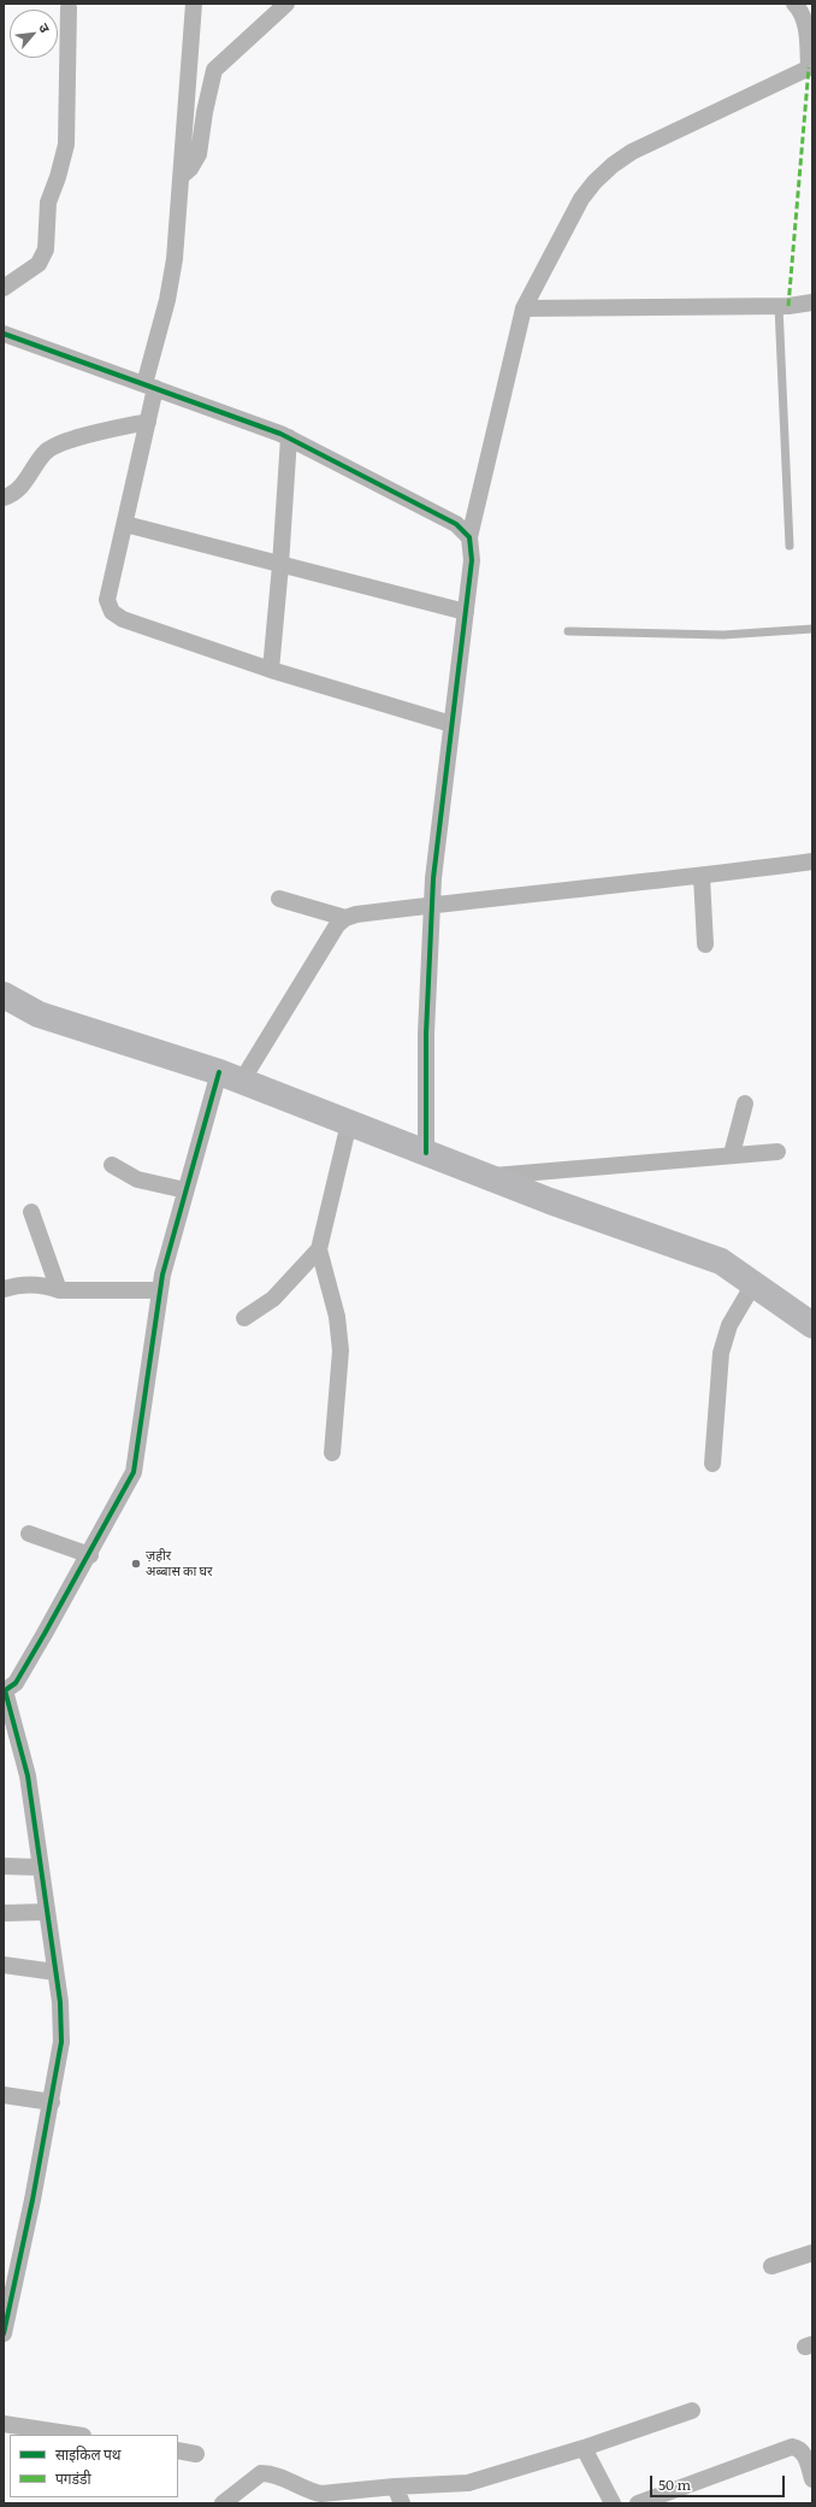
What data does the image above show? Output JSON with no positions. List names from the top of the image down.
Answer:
{
  "places": ["ज़हीर अब्बास का घर"],
  "legend": ["साइकिल पथ", "पगडंडी"],
  "scale_bar": "50 m",
  "north": "top right"
}
